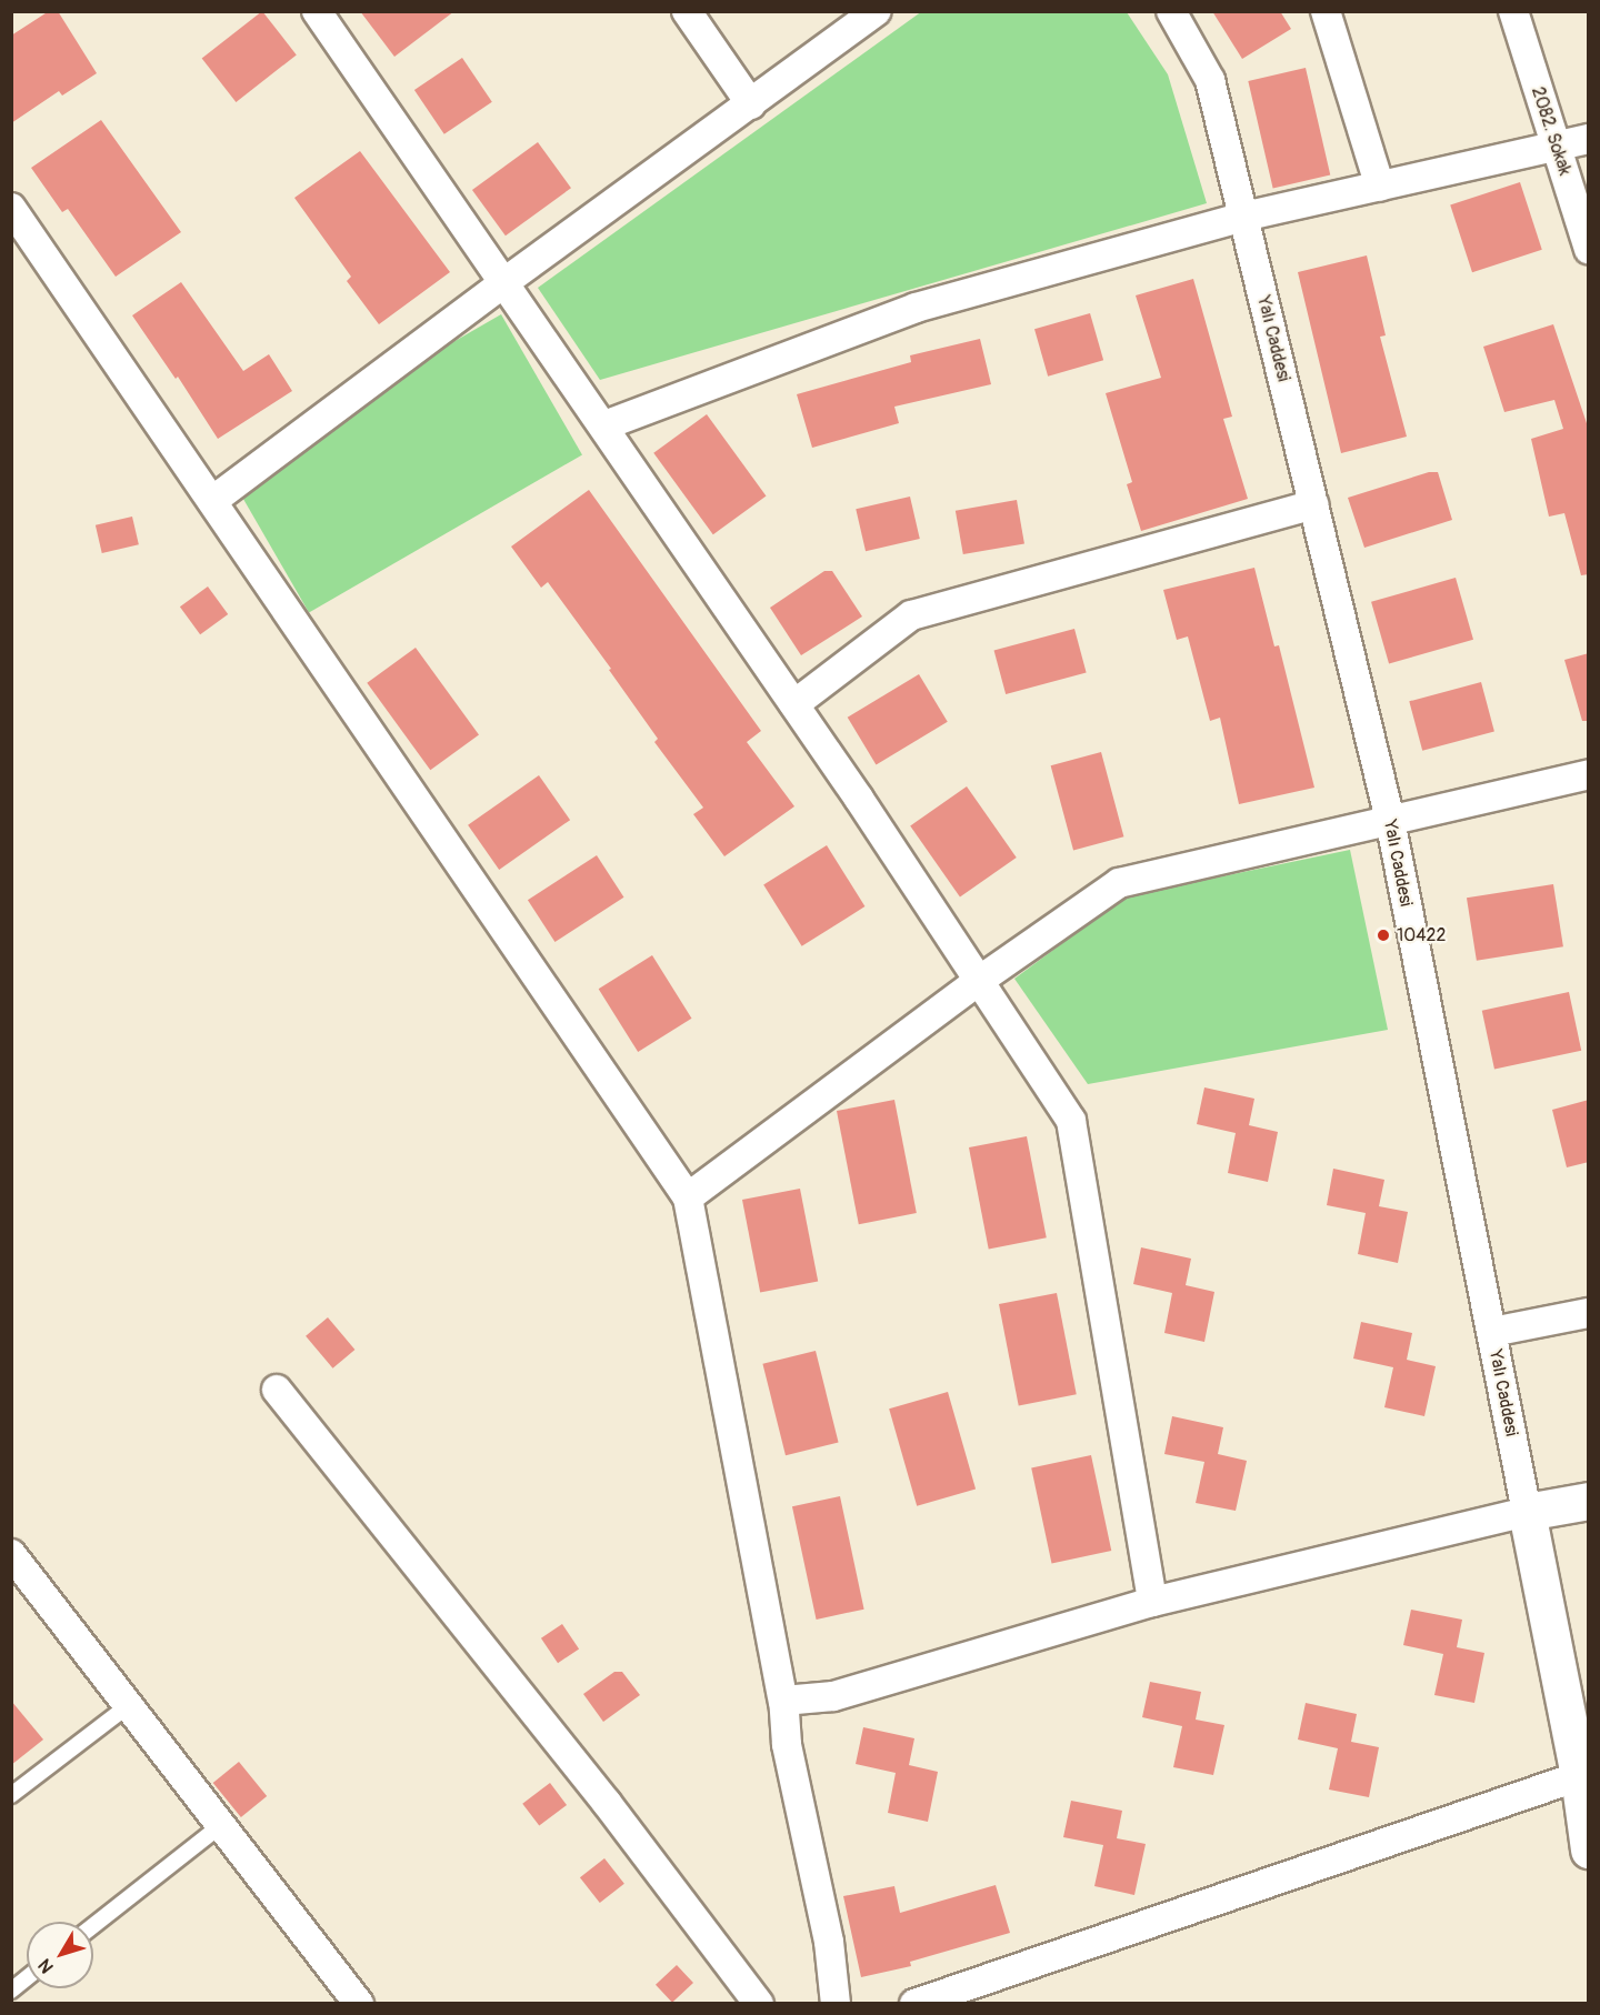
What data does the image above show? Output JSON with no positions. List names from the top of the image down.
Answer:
{
  "streets": {
    "street": ["2082. Sokak", "Yalı Caddesi"]
  },
  "places": ["10422"],
  "north": "bottom left"
}
